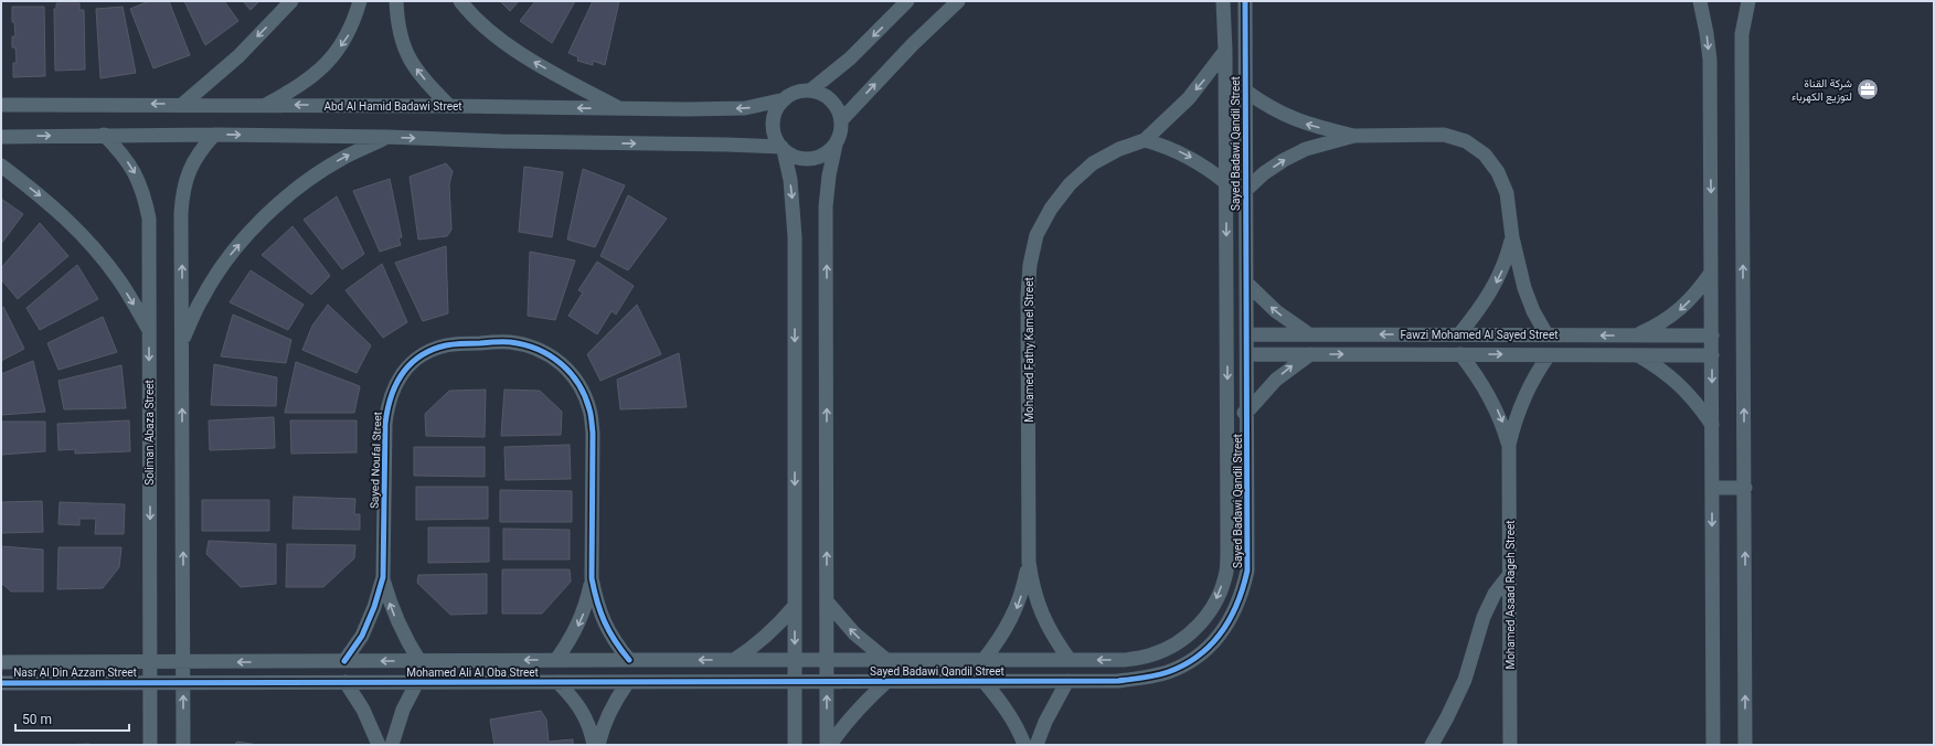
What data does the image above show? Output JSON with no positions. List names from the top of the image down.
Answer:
{
  "streets": {
    "street": [
      "Abd Al Hamid Badawi Street",
      "Sayed Badawi Qandil Street",
      "Fawzi Mohamed Al Sayed Street",
      "Mohamed Fathy Kamel Street",
      "Soliman Abaza Street",
      "Sayed Noufal Street",
      "Mohamed Asaad Rageh Street",
      "Nasr Al Din Azzam Street",
      "Mohamed Ali Al Oba Street"
    ]
  },
  "crossings": [
    ["Sayed Badawi Qandil Street", "Fawzi Mohamed Al Sayed Street"],
    ["Sayed Badawi Qandil Street", "Mohamed Fathy Kamel Street"],
    ["Sayed Badawi Qandil Street", "Mohamed Ali Al Oba Street"],
    ["Fawzi Mohamed Al Sayed Street", "Mohamed Asaad Rageh Street"],
    ["Soliman Abaza Street", "Nasr Al Din Azzam Street"],
    ["Soliman Abaza Street", "Mohamed Ali Al Oba Street"],
    ["Sayed Noufal Street", "Mohamed Ali Al Oba Street"],
    ["Nasr Al Din Azzam Street", "Mohamed Ali Al Oba Street"]
  ],
  "places": {
    "office": ["شركة القناة لتوزيع الكهرباء"]
  },
  "scale_bar": "50 m"
}
